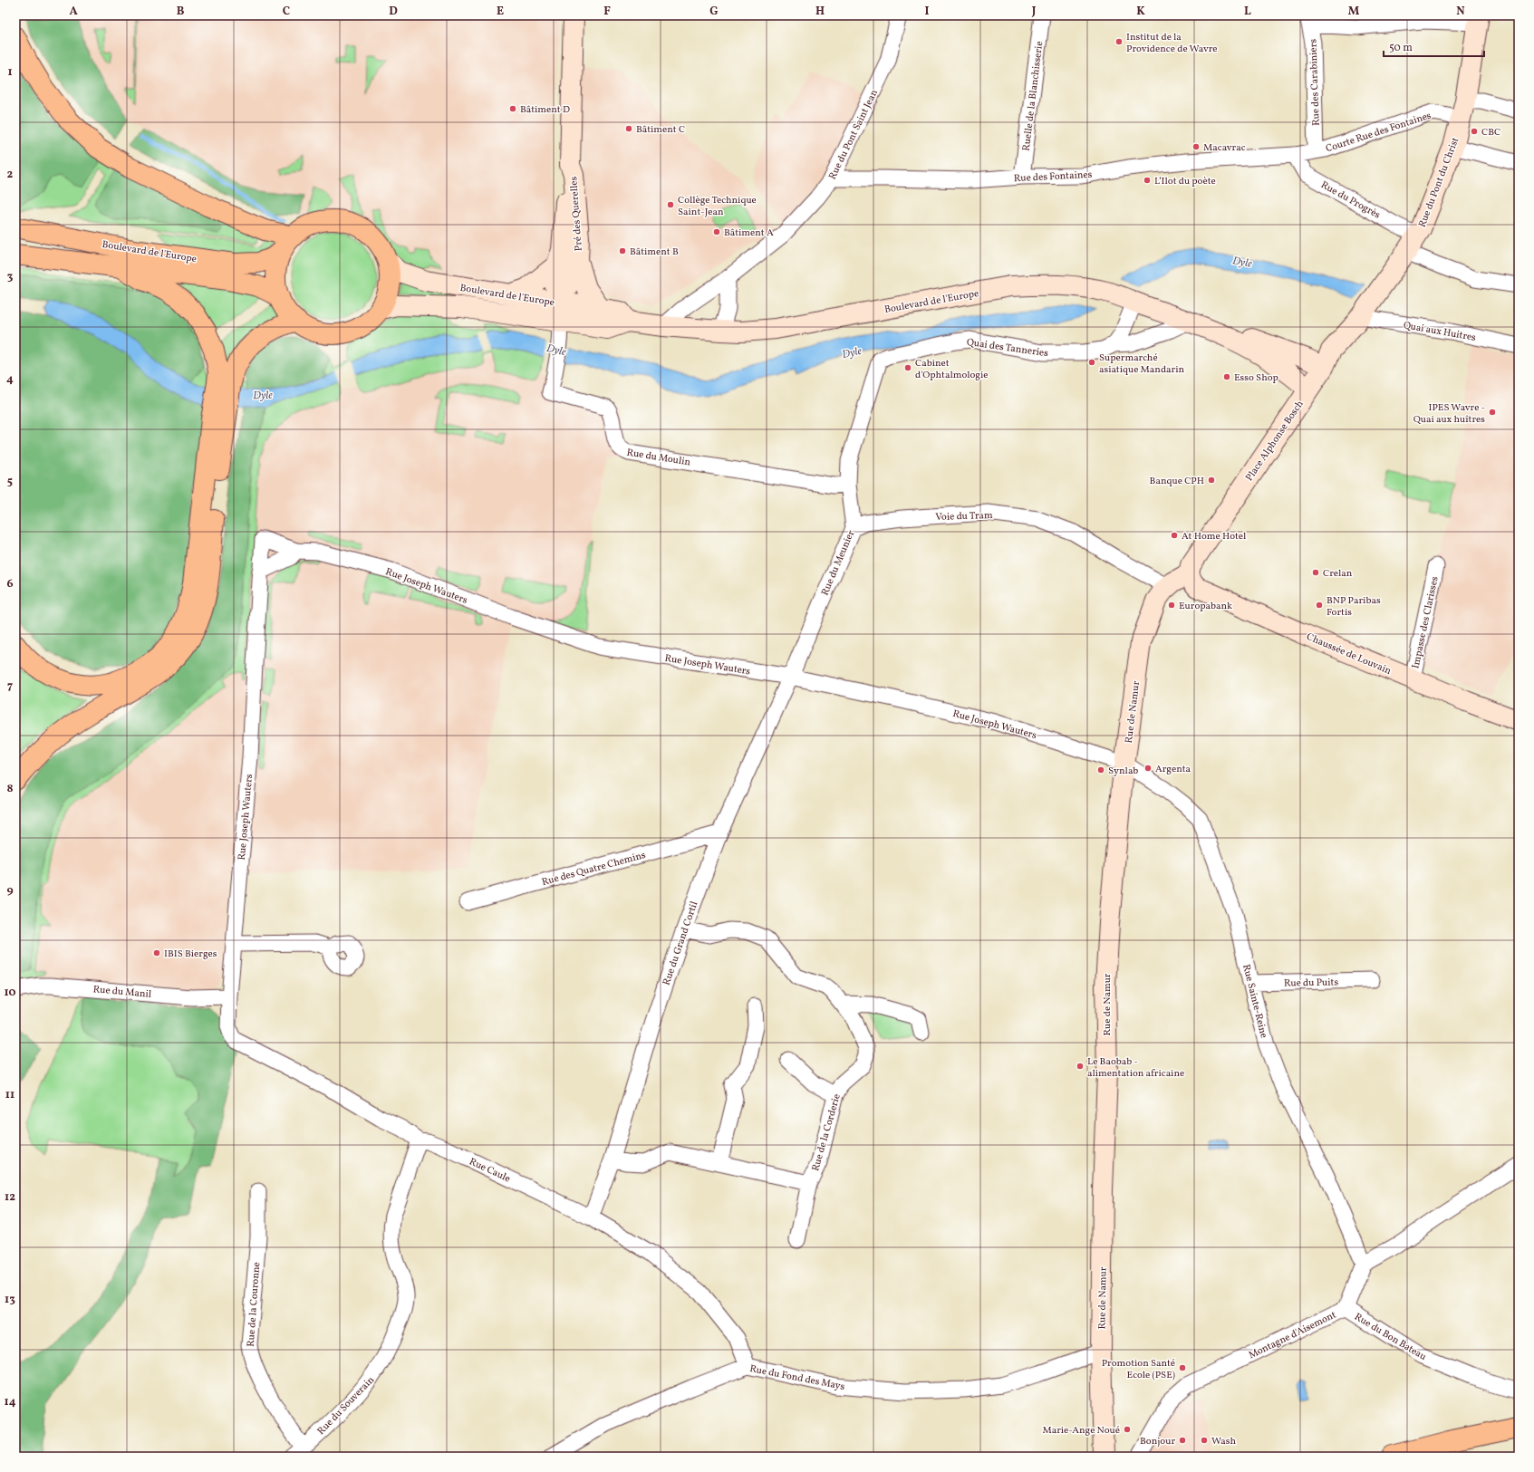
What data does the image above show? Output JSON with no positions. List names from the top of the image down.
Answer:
{
  "streets": {
    "main road": [
      "Rue du Pont du Christ",
      "Pré des Querelles",
      "Boulevard de l'Europe",
      "Place Alphonse Bosch",
      "Chaussée de Louvain",
      "Rue de Namur"
    ],
    "street": [
      "Rue des Carabiniers",
      "Ruelle de la Blanchisserie",
      "Courte Rue des Fontaines",
      "Rue du Pont Saint Jean",
      "Rue des Fontaines",
      "Rue du Progrès",
      "Quai aux Huitres",
      "Quai des Tanneries",
      "Rue du Moulin",
      "Voie du Tram",
      "Rue du Meunier",
      "Rue Joseph Wauters",
      "Impasse des Clarisses",
      "Rue des Quatre Chemins",
      "Rue du Grand Cortil",
      "Rue du Puits",
      "Rue du Manil",
      "Rue Sainte-Reine",
      "Rue de la Corderie",
      "Rue Caule",
      "Rue de la Couronne",
      "Montagne d'Aisemont",
      "Rue du Bon Bateau",
      "Rue du Fond des Mays",
      "Rue du Souverain"
    ]
  },
  "crossings": [
    ["Rue des Carabiniers", "Courte Rue des Fontaines"],
    ["Rue des Carabiniers", "Rue des Fontaines"],
    ["Ruelle de la Blanchisserie", "Rue des Fontaines"],
    ["Courte Rue des Fontaines", "Rue des Fontaines"],
    ["Courte Rue des Fontaines", "Rue du Pont du Christ"],
    ["Rue du Pont Saint Jean", "Rue des Fontaines"],
    ["Rue du Pont Saint Jean", "Boulevard de l'Europe"],
    ["Rue des Fontaines", "Rue du Progrès"],
    ["Rue du Pont du Christ", "Rue du Progrès"],
    ["Rue du Pont du Christ", "Quai aux Huitres"],
    ["Rue du Pont du Christ", "Place Alphonse Bosch"],
    ["Pré des Querelles", "Boulevard de l'Europe"],
    ["Pré des Querelles", "Rue du Moulin"],
    ["Boulevard de l'Europe", "Quai des Tanneries"],
    ["Boulevard de l'Europe", "Place Alphonse Bosch"],
    ["Boulevard de l'Europe", "Rue du Moulin"],
    ["Quai aux Huitres", "Place Alphonse Bosch"],
    ["Quai des Tanneries", "Rue du Meunier"],
    ["Place Alphonse Bosch", "Chaussée de Louvain"],
    ["Place Alphonse Bosch", "Rue de Namur"],
    ["Rue du Moulin", "Rue du Meunier"],
    ["Voie du Tram", "Rue du Meunier"],
    ["Voie du Tram", "Rue de Namur"],
    ["Rue du Meunier", "Rue Joseph Wauters"],
    ["Rue du Meunier", "Rue du Grand Cortil"],
    ["Rue Joseph Wauters", "Rue de Namur"],
    ["Rue Joseph Wauters", "Rue du Grand Cortil"],
    ["Rue Joseph Wauters", "Rue du Manil"],
    ["Rue Joseph Wauters", "Rue Sainte-Reine"],
    ["Rue Joseph Wauters", "Rue Caule"],
    ["Impasse des Clarisses", "Chaussée de Louvain"],
    ["Chaussée de Louvain", "Rue de Namur"],
    ["Rue de Namur", "Rue Sainte-Reine"],
    ["Rue de Namur", "Rue du Fond des Mays"],
    ["Rue des Quatre Chemins", "Rue du Grand Cortil"],
    ["Rue du Grand Cortil", "Rue de la Corderie"],
    ["Rue du Grand Cortil", "Rue Caule"],
    ["Rue du Puits", "Rue Sainte-Reine"],
    ["Rue du Manil", "Rue Caule"],
    ["Rue Sainte-Reine", "Montagne d'Aisemont"],
    ["Rue Caule", "Rue du Fond des Mays"],
    ["Rue Caule", "Rue du Souverain"],
    ["Rue de la Couronne", "Rue du Souverain"],
    ["Montagne d'Aisemont", "Rue du Bon Bateau"]
  ],
  "water": ["Dyle"],
  "places": [
    "Institut de la Providence de Wavre",
    "Bâtiment D",
    "Bâtiment C",
    "CBC",
    "Macavrac",
    "L’Ilot du poète",
    "Collège Technique Saint-Jean",
    "Bâtiment A",
    "Bâtiment B",
    "Supermarché asiatique Mandarin",
    "Cabinet d'Ophtalmologie",
    "Esso Shop",
    "IPES Wavre - Quai aux huîtres",
    "Banque CPH",
    "At Home Hotel",
    "Crelan",
    "Europabank",
    "BNP Paribas Fortis",
    "Argenta",
    "Synlab",
    "IBIS Bierges",
    "Le Baobab - alimentation africaine",
    "Promotion Santé Ecole (PSE)",
    "Marie-Ange Noué",
    "Bonjour",
    "Wash"
  ],
  "scale_bar": "50 m",
  "grid": {
    "columns": [
      "A",
      "B",
      "C",
      "D",
      "E",
      "F",
      "G",
      "H",
      "I",
      "J",
      "K",
      "L",
      "M",
      "N"
    ],
    "rows": [
      "1",
      "2",
      "3",
      "4",
      "5",
      "6",
      "7",
      "8",
      "9",
      "10",
      "11",
      "12",
      "13",
      "14"
    ]
  }
}
